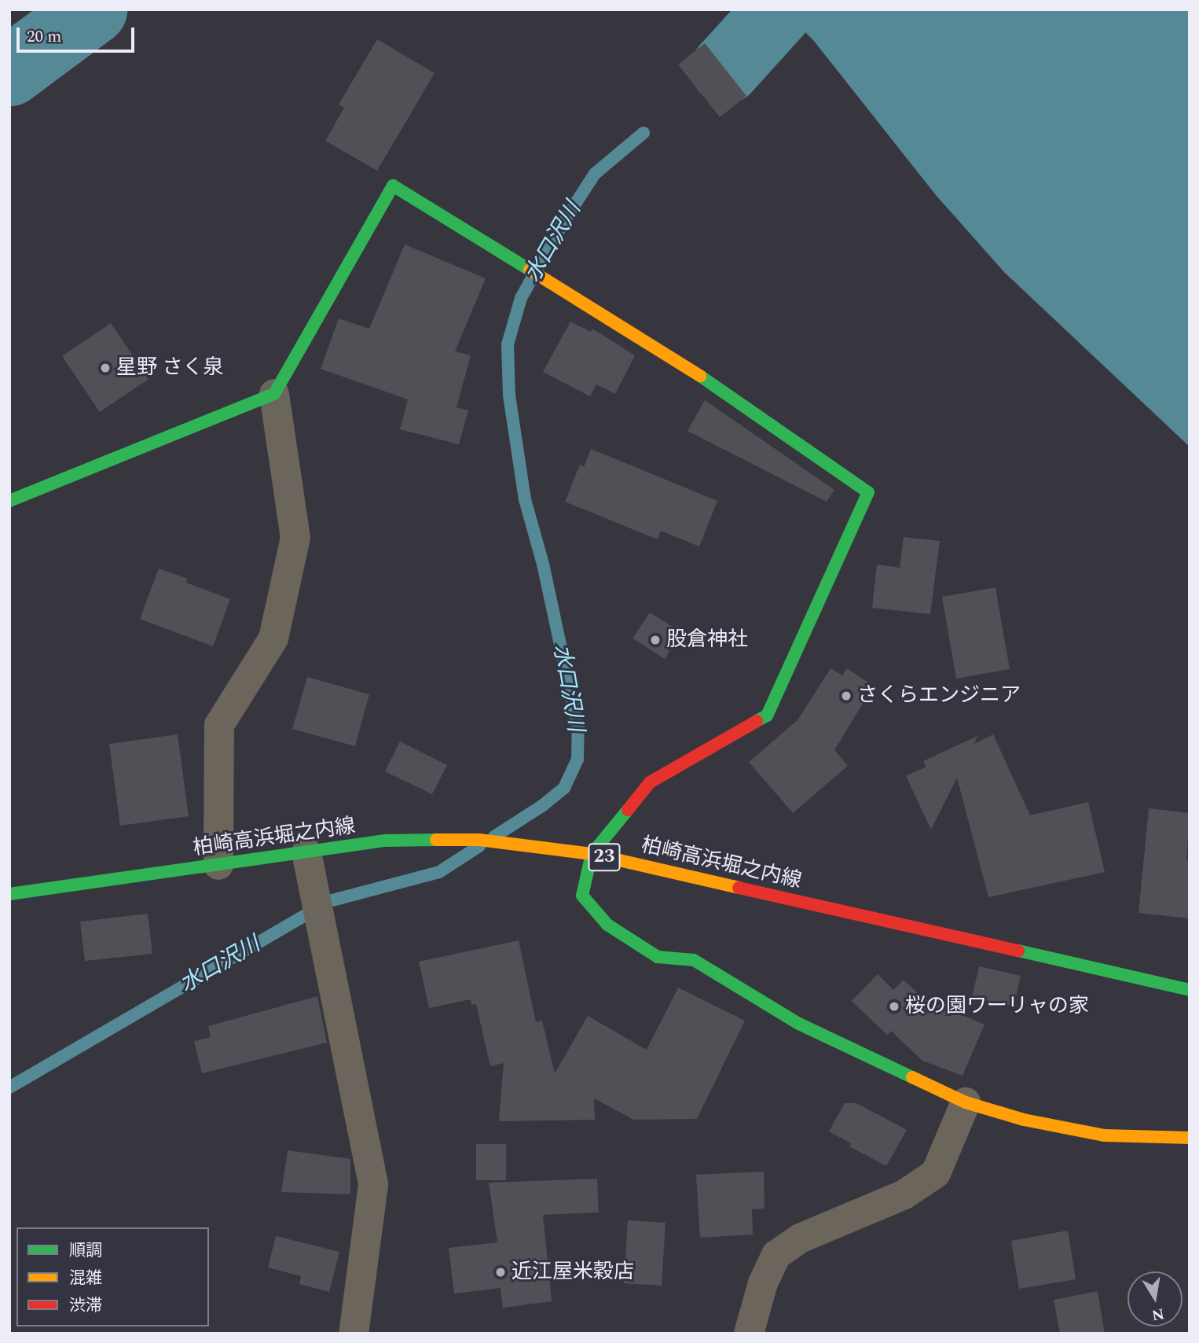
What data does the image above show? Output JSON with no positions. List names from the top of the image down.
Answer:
{
  "streets": {
    "street": ["柏崎高浜堀之内線", "23"]
  },
  "water": ["水口沢川"],
  "places": [
    "星野 さく泉",
    "股倉神社",
    "さくらエンジニア",
    "桜の園ワーリャの家",
    "近江屋米穀店"
  ],
  "legend": ["順調", "混雑", "渋滞"],
  "scale_bar": "20 m",
  "north": "bottom"
}
